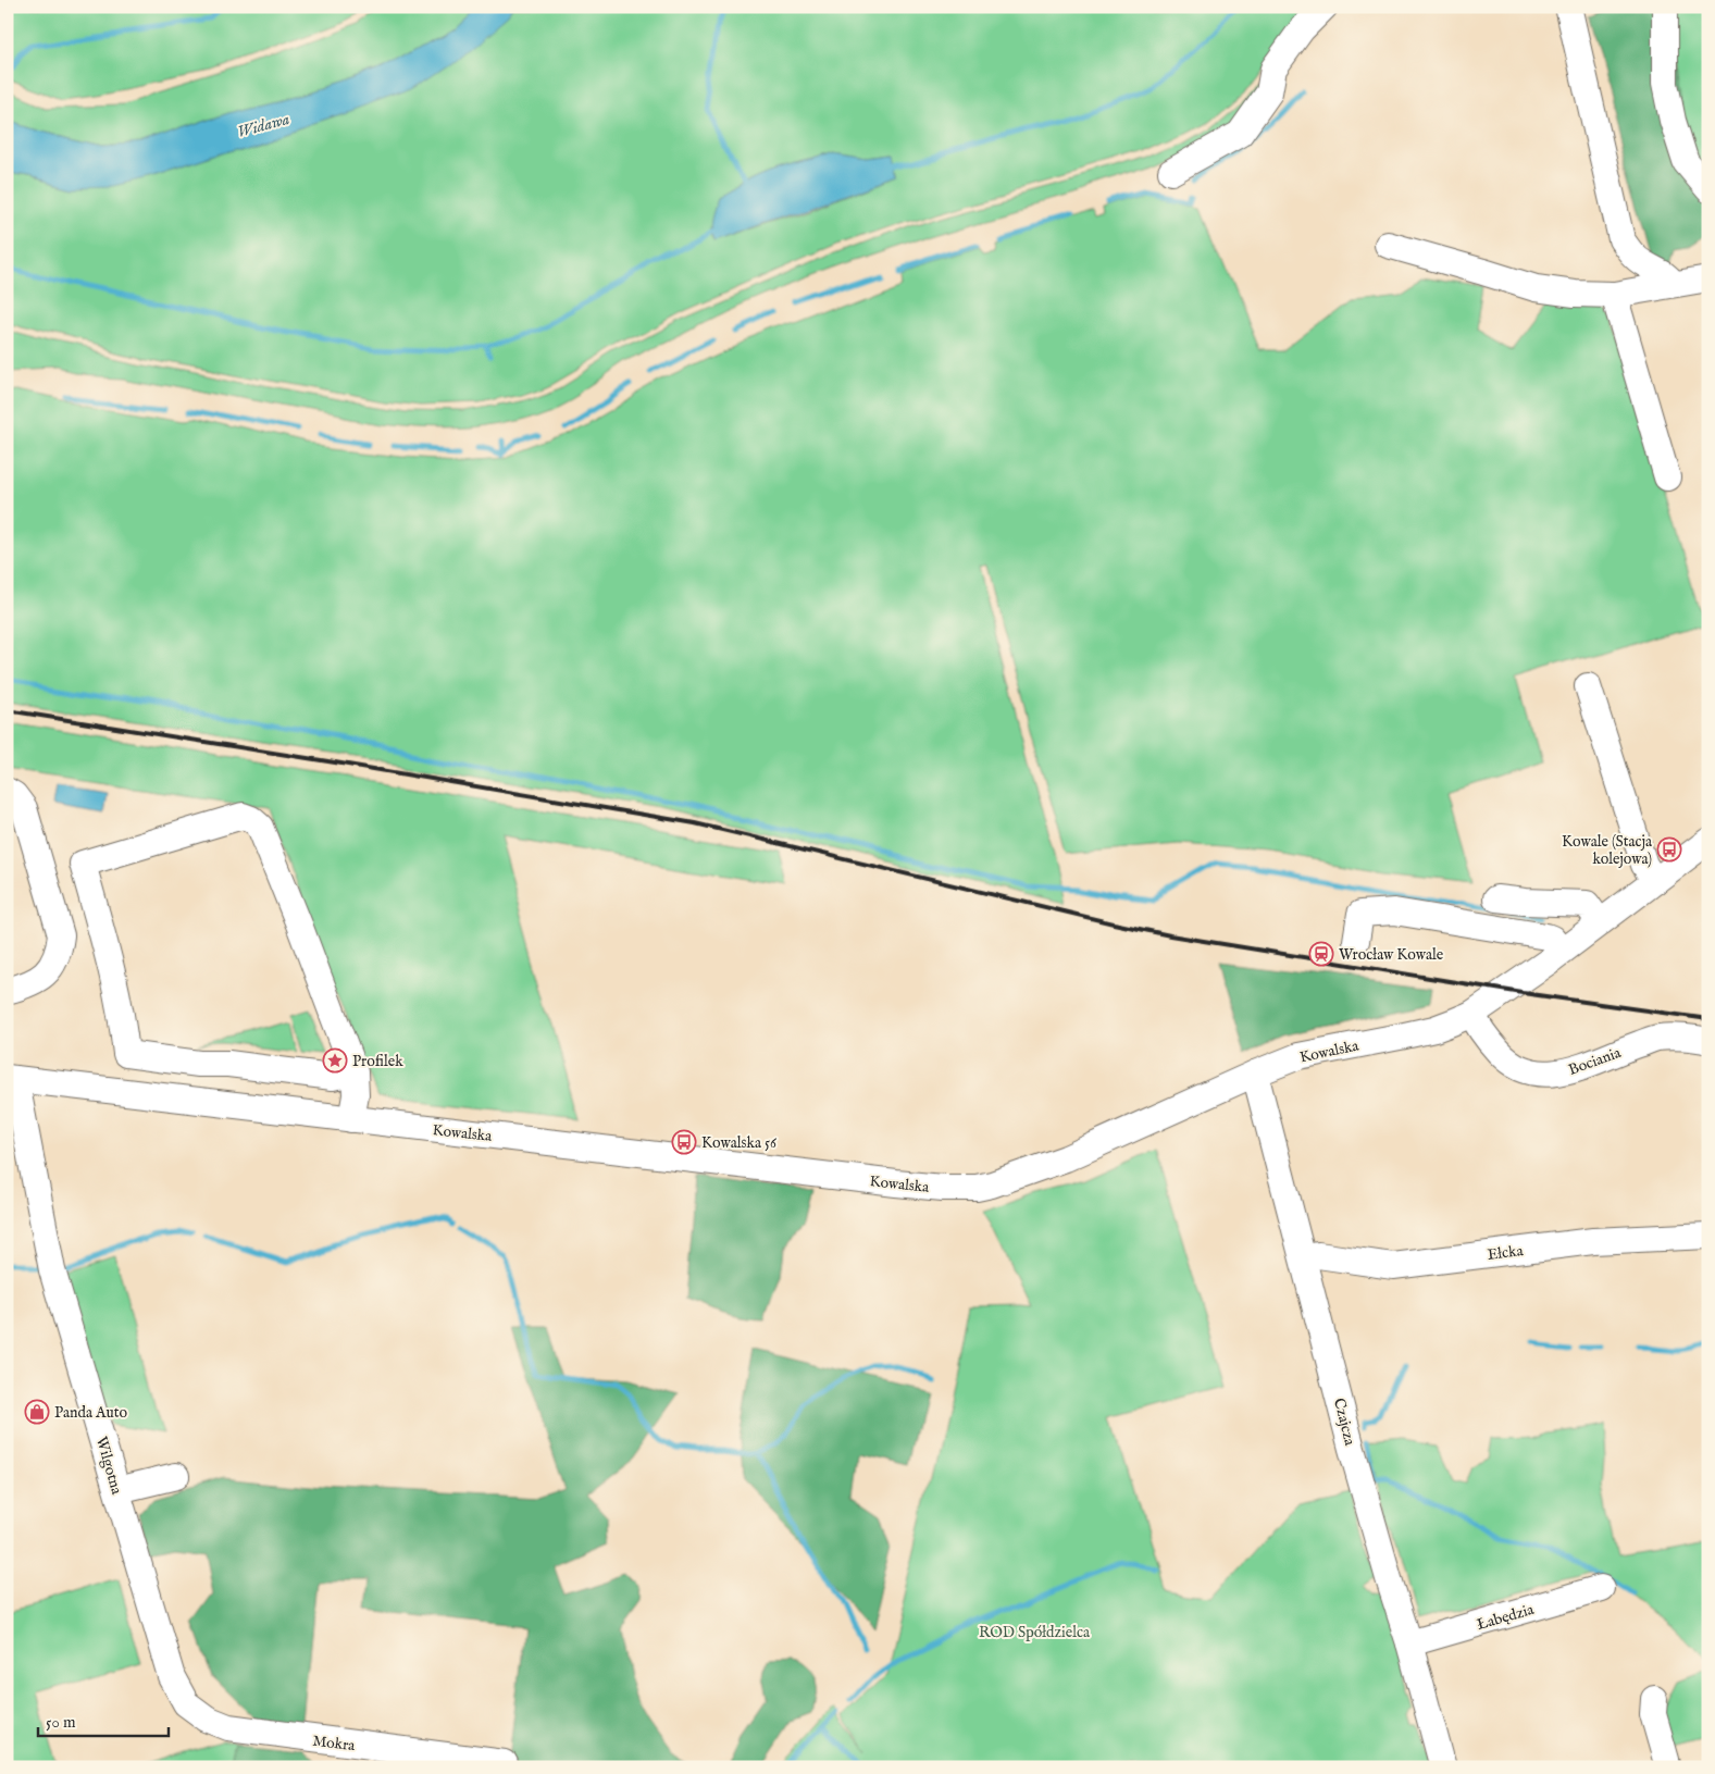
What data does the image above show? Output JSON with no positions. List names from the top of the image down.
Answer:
{
  "streets": {
    "street": [
      "Kowalska",
      "Bociania",
      "Ełcka",
      "Czajcza",
      "Wilgotna",
      "Łabędzia",
      "Mokra"
    ]
  },
  "crossings": [
    ["Kowalska", "Bociania"],
    ["Kowalska", "Czajcza"],
    ["Kowalska", "Wilgotna"],
    ["Ełcka", "Czajcza"],
    ["Czajcza", "Łabędzia"],
    ["Wilgotna", "Mokra"]
  ],
  "water": ["Widawa"],
  "parks": ["ROD Spółdzielca"],
  "places": {
    "bus stop": ["Kowale (Stacja kolejowa)", "Kowalska 56"],
    "station": ["Wrocław Kowale"],
    "place": ["Profilek"],
    "shop": ["Panda Auto"]
  },
  "scale_bar": "50 m"
}
